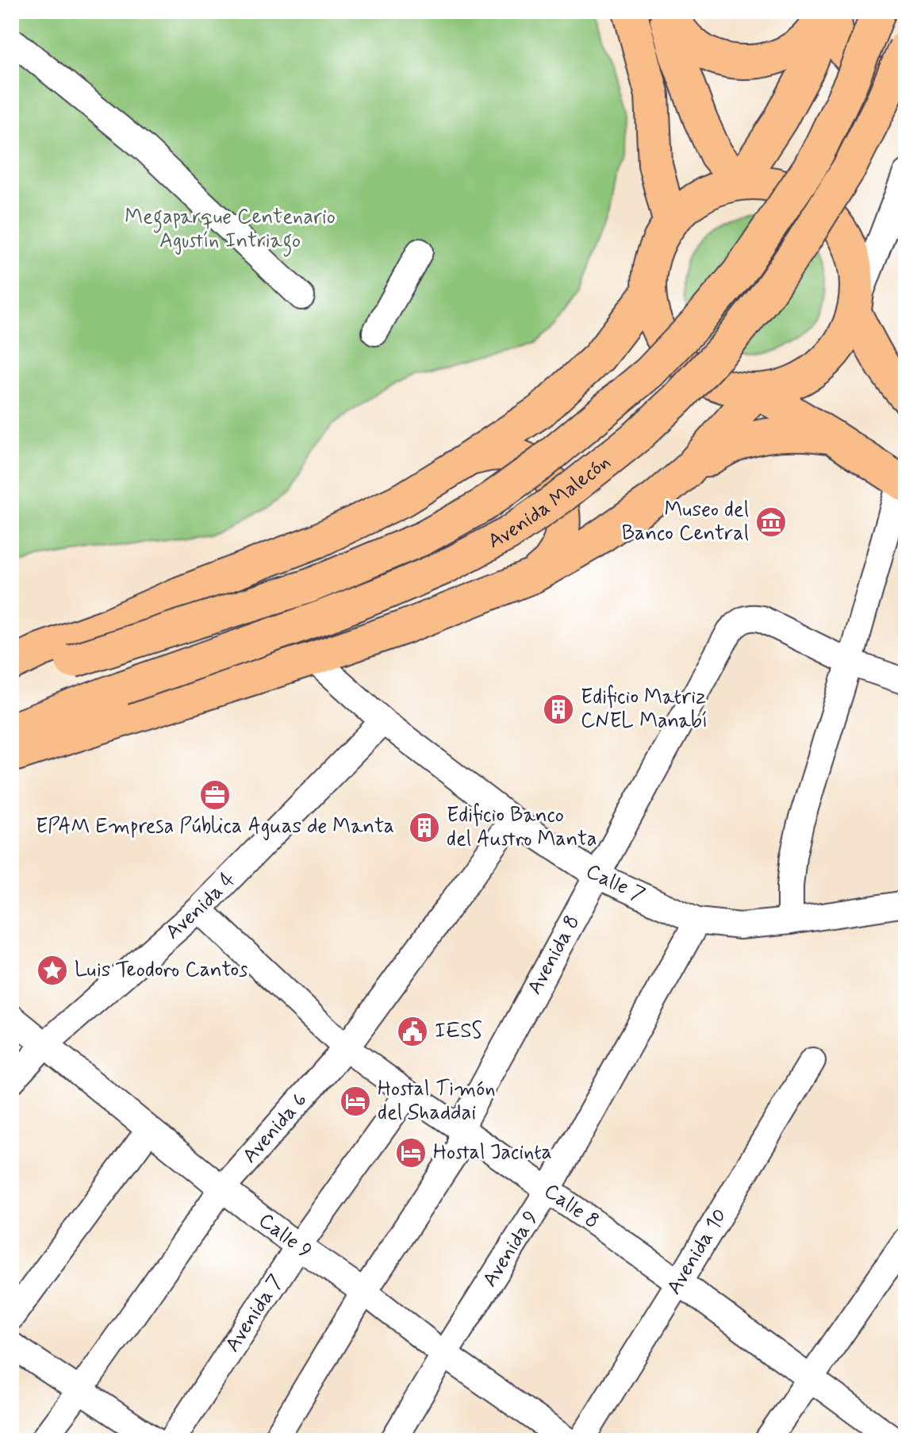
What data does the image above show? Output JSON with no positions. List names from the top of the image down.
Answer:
{
  "streets": {
    "main road": ["Avenida Malecón"],
    "street": [
      "Calle 7",
      "Avenida 4",
      "Avenida 8",
      "Avenida 6",
      "Calle 8",
      "Calle 9",
      "Avenida 9",
      "Avenida 10",
      "Avenida 7"
    ]
  },
  "crossings": [
    ["Calle 7", "Avenida 4"],
    ["Calle 7", "Avenida 8"],
    ["Calle 7", "Avenida 6"],
    ["Calle 7", "Avenida 9"],
    ["Avenida 4", "Calle 8"],
    ["Avenida 4", "Calle 9"],
    ["Avenida 8", "Calle 8"],
    ["Avenida 8", "Calle 9"],
    ["Avenida 6", "Calle 8"],
    ["Avenida 6", "Calle 9"],
    ["Calle 8", "Avenida 9"],
    ["Calle 8", "Avenida 10"],
    ["Calle 8", "Avenida 7"],
    ["Calle 9", "Avenida 9"],
    ["Calle 9", "Avenida 7"]
  ],
  "parks": ["Megaparque Centenario Agustín Intriago"],
  "places": {
    "museum": ["Museo del Banco Central"],
    "building": ["Edificio Matriz CNEL Manabí", "Edificio Banco del Austro Manta"],
    "office": ["EPAM Empresa Pública Aguas de Manta"],
    "place": ["Luis Teodoro Cantos"],
    "public building": ["IESS"],
    "hotel": ["Hostal Timón del Shaddai", "Hostal Jacinta"]
  }
}
